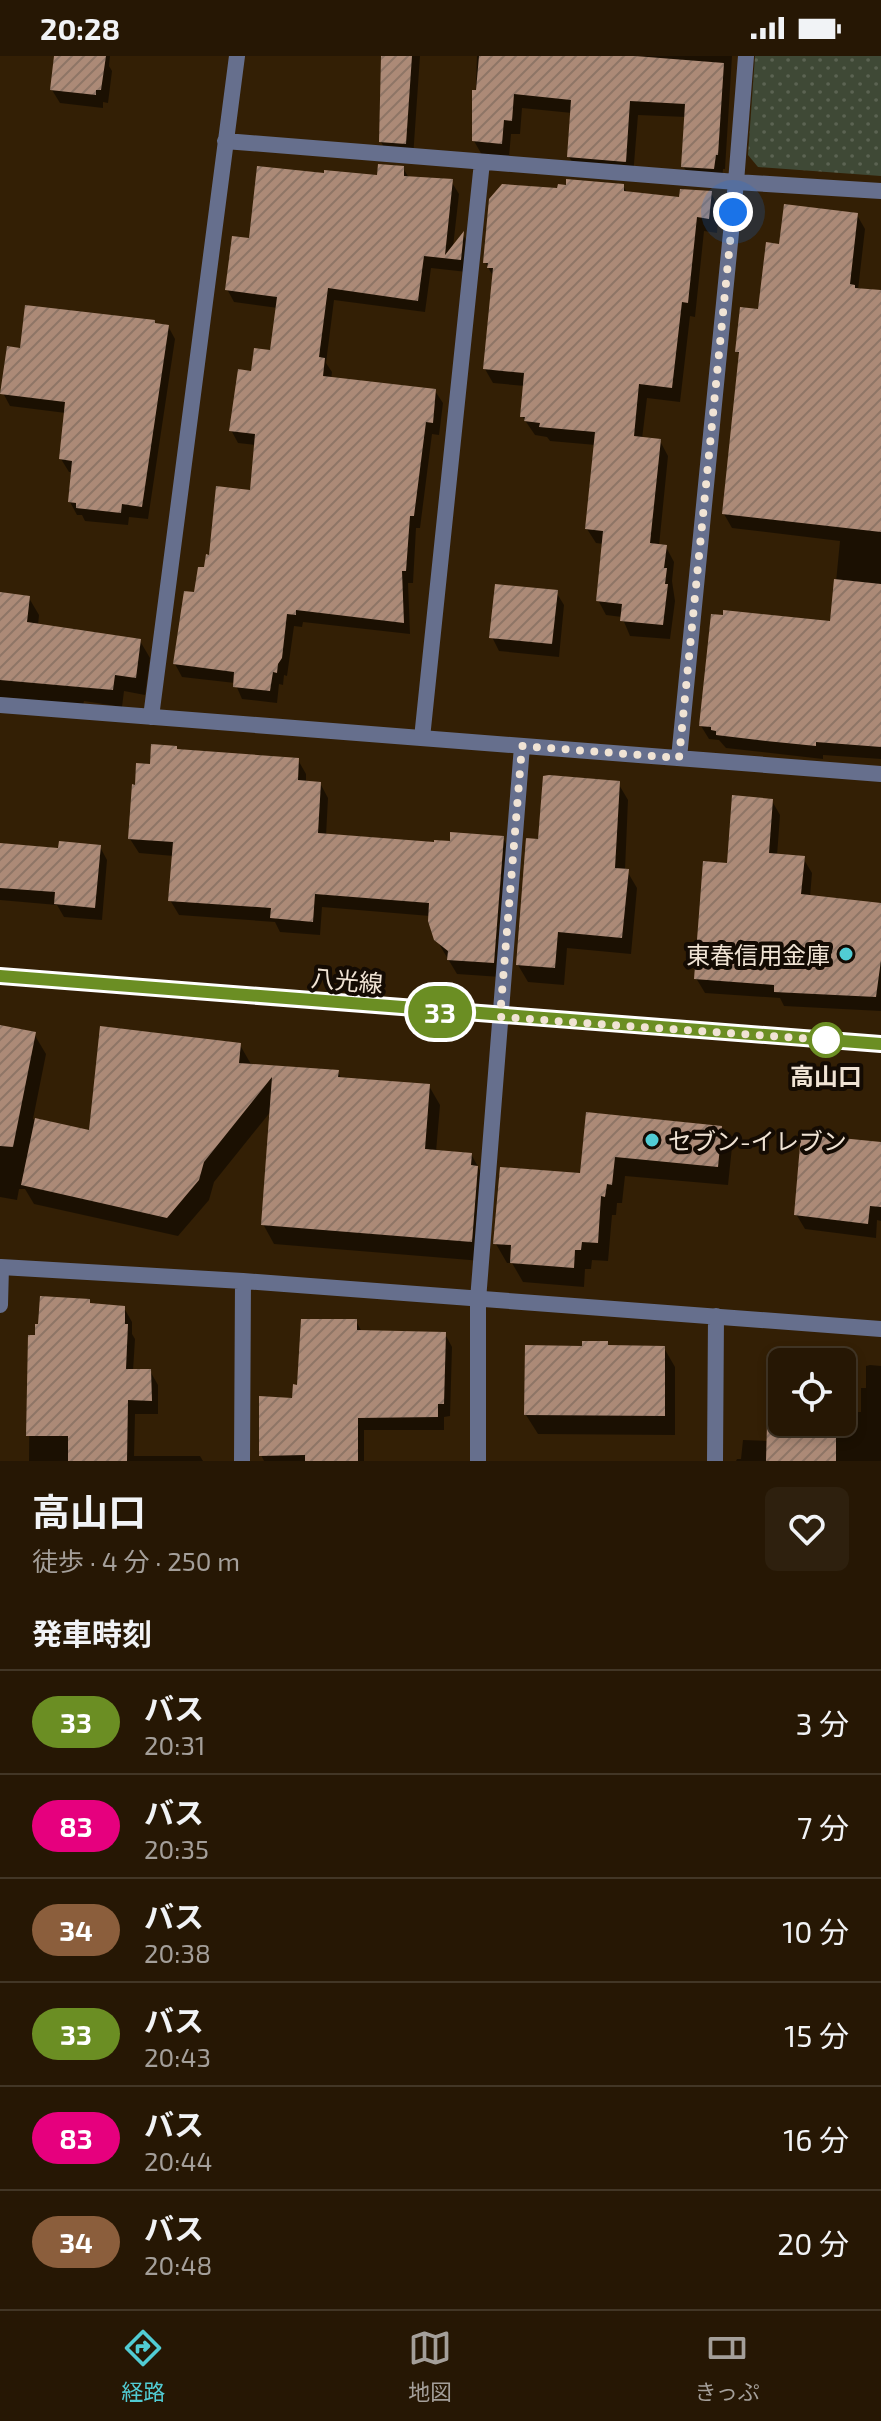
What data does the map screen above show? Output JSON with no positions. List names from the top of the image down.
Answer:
{
  "streets": {
    "street": ["八光線"]
  },
  "places": ["東春信用金庫", "高山口", "セブン-イレブン"],
  "lines": ["bus line 33"],
  "page": {
    "status": "20:28",
    "on_map": "33",
    "heading": [
      ["高山口", "徒歩 · 4 分 · 250 m"],
      "発車時刻"
    ],
    "list": [
      {
        "mark": "33",
        "name": "バス",
        "note": "20:31",
        "value": "3 分"
      },
      {
        "mark": "83",
        "name": "バス",
        "note": "20:35",
        "value": "7 分"
      },
      {
        "mark": "34",
        "name": "バス",
        "note": "20:38",
        "value": "10 分"
      },
      {
        "mark": "33",
        "name": "バス",
        "note": "20:43",
        "value": "15 分"
      },
      {
        "mark": "83",
        "name": "バス",
        "note": "20:44",
        "value": "16 分"
      },
      {
        "mark": "34",
        "name": "バス",
        "note": "20:48",
        "value": "20 分"
      }
    ],
    "tabs": ["経路", "地図", "きっぷ"]
  }
}
